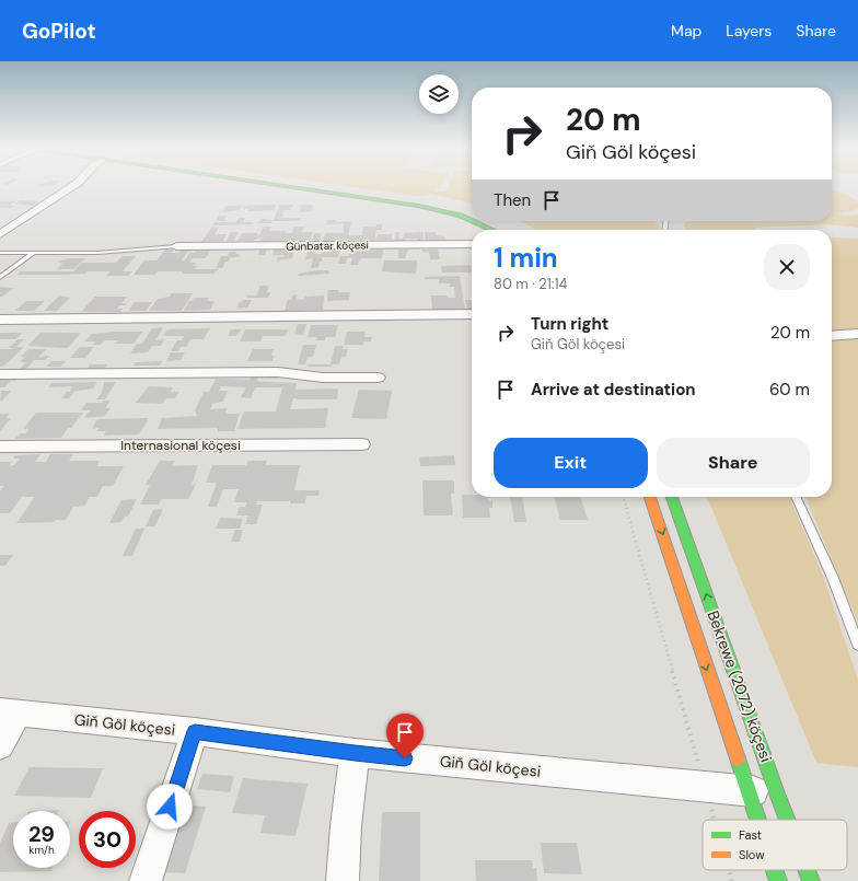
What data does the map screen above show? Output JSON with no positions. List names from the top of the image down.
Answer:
{
  "streets": {
    "main road": ["Bekrewe (2072) köçesi"],
    "street": ["Günbatar köçesi", "Internasional köçesi", "Giň Göl köçesi"]
  },
  "crossings": [
    ["Bekrewe (2072) köçesi", "Giň Göl köçesi"]
  ],
  "legend": ["Fast", "Slow"],
  "page": {
    "header": "GoPilot",
    "nav": ["Map", "Layers", "Share"],
    "turn": ["20 m", "Giň Göl köçesi"],
    "then": "Then",
    "heading": ["1 min", "80 m · 21:14"],
    "list": [
      {
        "name": "Turn right",
        "note": "Giň Göl köçesi",
        "value": "20 m"
      },
      {
        "name": "Arrive at destination",
        "value": "60 m"
      }
    ],
    "buttons": ["Exit", "Share"],
    "speed": "29 km/h",
    "limit": "30"
  }
}
